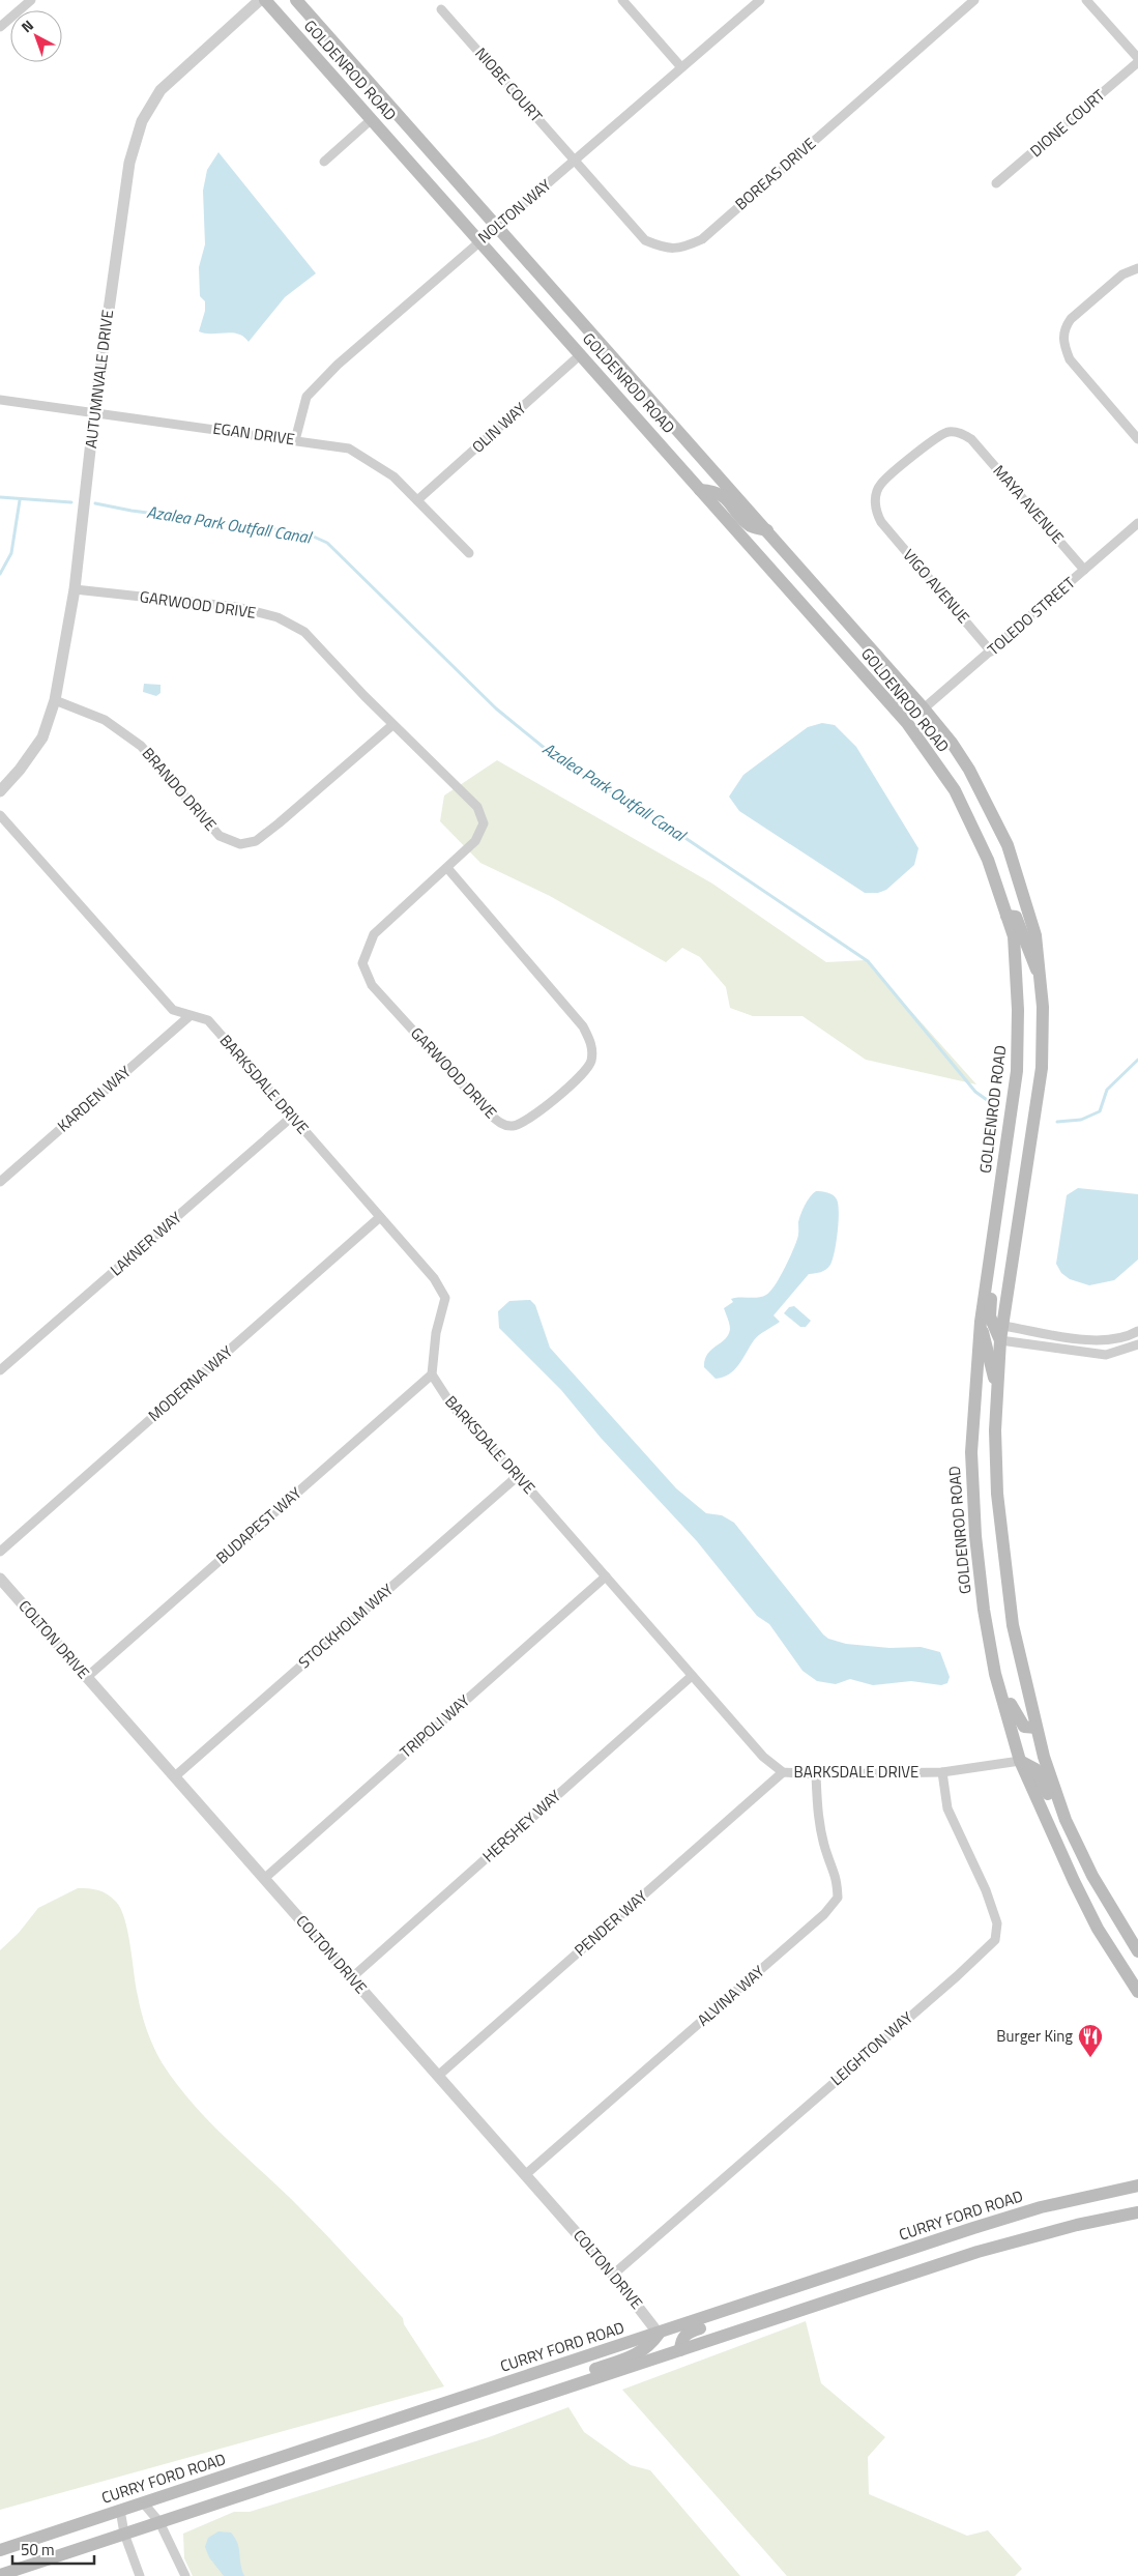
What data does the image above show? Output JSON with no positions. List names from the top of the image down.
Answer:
{
  "streets": {
    "main road": ["GOLDENROD ROAD", "CURRY FORD ROAD"],
    "street": [
      "NIOBE COURT",
      "DIONE COURT",
      "BOREAS DRIVE",
      "NOLTON WAY",
      "AUTUMNVALE DRIVE",
      "OLIN WAY",
      "EGAN DRIVE",
      "MAYA AVENUE",
      "VIGO AVENUE",
      "GARWOOD DRIVE",
      "TOLEDO STREET",
      "BRANDO DRIVE",
      "BARKSDALE DRIVE",
      "KARDEN WAY",
      "LAKNER WAY",
      "MODERNA WAY",
      "BUDAPEST WAY",
      "STOCKHOLM WAY",
      "COLTON DRIVE",
      "TRIPOLI WAY",
      "HERSHEY WAY",
      "PENDER WAY",
      "ALVINA WAY",
      "LEIGHTON WAY"
    ]
  },
  "crossings": [
    ["GOLDENROD ROAD", "NOLTON WAY"],
    ["GOLDENROD ROAD", "OLIN WAY"],
    ["GOLDENROD ROAD", "TOLEDO STREET"],
    ["GOLDENROD ROAD", "BARKSDALE DRIVE"],
    ["NIOBE COURT", "BOREAS DRIVE"],
    ["NIOBE COURT", "NOLTON WAY"],
    ["BOREAS DRIVE", "NOLTON WAY"],
    ["NOLTON WAY", "EGAN DRIVE"],
    ["AUTUMNVALE DRIVE", "EGAN DRIVE"],
    ["AUTUMNVALE DRIVE", "GARWOOD DRIVE"],
    ["AUTUMNVALE DRIVE", "BRANDO DRIVE"],
    ["OLIN WAY", "EGAN DRIVE"],
    ["MAYA AVENUE", "VIGO AVENUE"],
    ["MAYA AVENUE", "TOLEDO STREET"],
    ["VIGO AVENUE", "TOLEDO STREET"],
    ["GARWOOD DRIVE", "BRANDO DRIVE"],
    ["BARKSDALE DRIVE", "KARDEN WAY"],
    ["BARKSDALE DRIVE", "LAKNER WAY"],
    ["BARKSDALE DRIVE", "MODERNA WAY"],
    ["BARKSDALE DRIVE", "BUDAPEST WAY"],
    ["BARKSDALE DRIVE", "STOCKHOLM WAY"],
    ["BARKSDALE DRIVE", "TRIPOLI WAY"],
    ["BARKSDALE DRIVE", "HERSHEY WAY"],
    ["BARKSDALE DRIVE", "PENDER WAY"],
    ["BARKSDALE DRIVE", "ALVINA WAY"],
    ["BARKSDALE DRIVE", "LEIGHTON WAY"],
    ["BUDAPEST WAY", "COLTON DRIVE"],
    ["STOCKHOLM WAY", "COLTON DRIVE"],
    ["COLTON DRIVE", "TRIPOLI WAY"],
    ["COLTON DRIVE", "HERSHEY WAY"],
    ["COLTON DRIVE", "PENDER WAY"],
    ["COLTON DRIVE", "ALVINA WAY"],
    ["COLTON DRIVE", "LEIGHTON WAY"],
    ["COLTON DRIVE", "CURRY FORD ROAD"]
  ],
  "water": ["Azalea Park Outfall Canal"],
  "places": {
    "restaurant": ["Burger King"]
  },
  "scale_bar": "50 m",
  "north": "top left"
}
